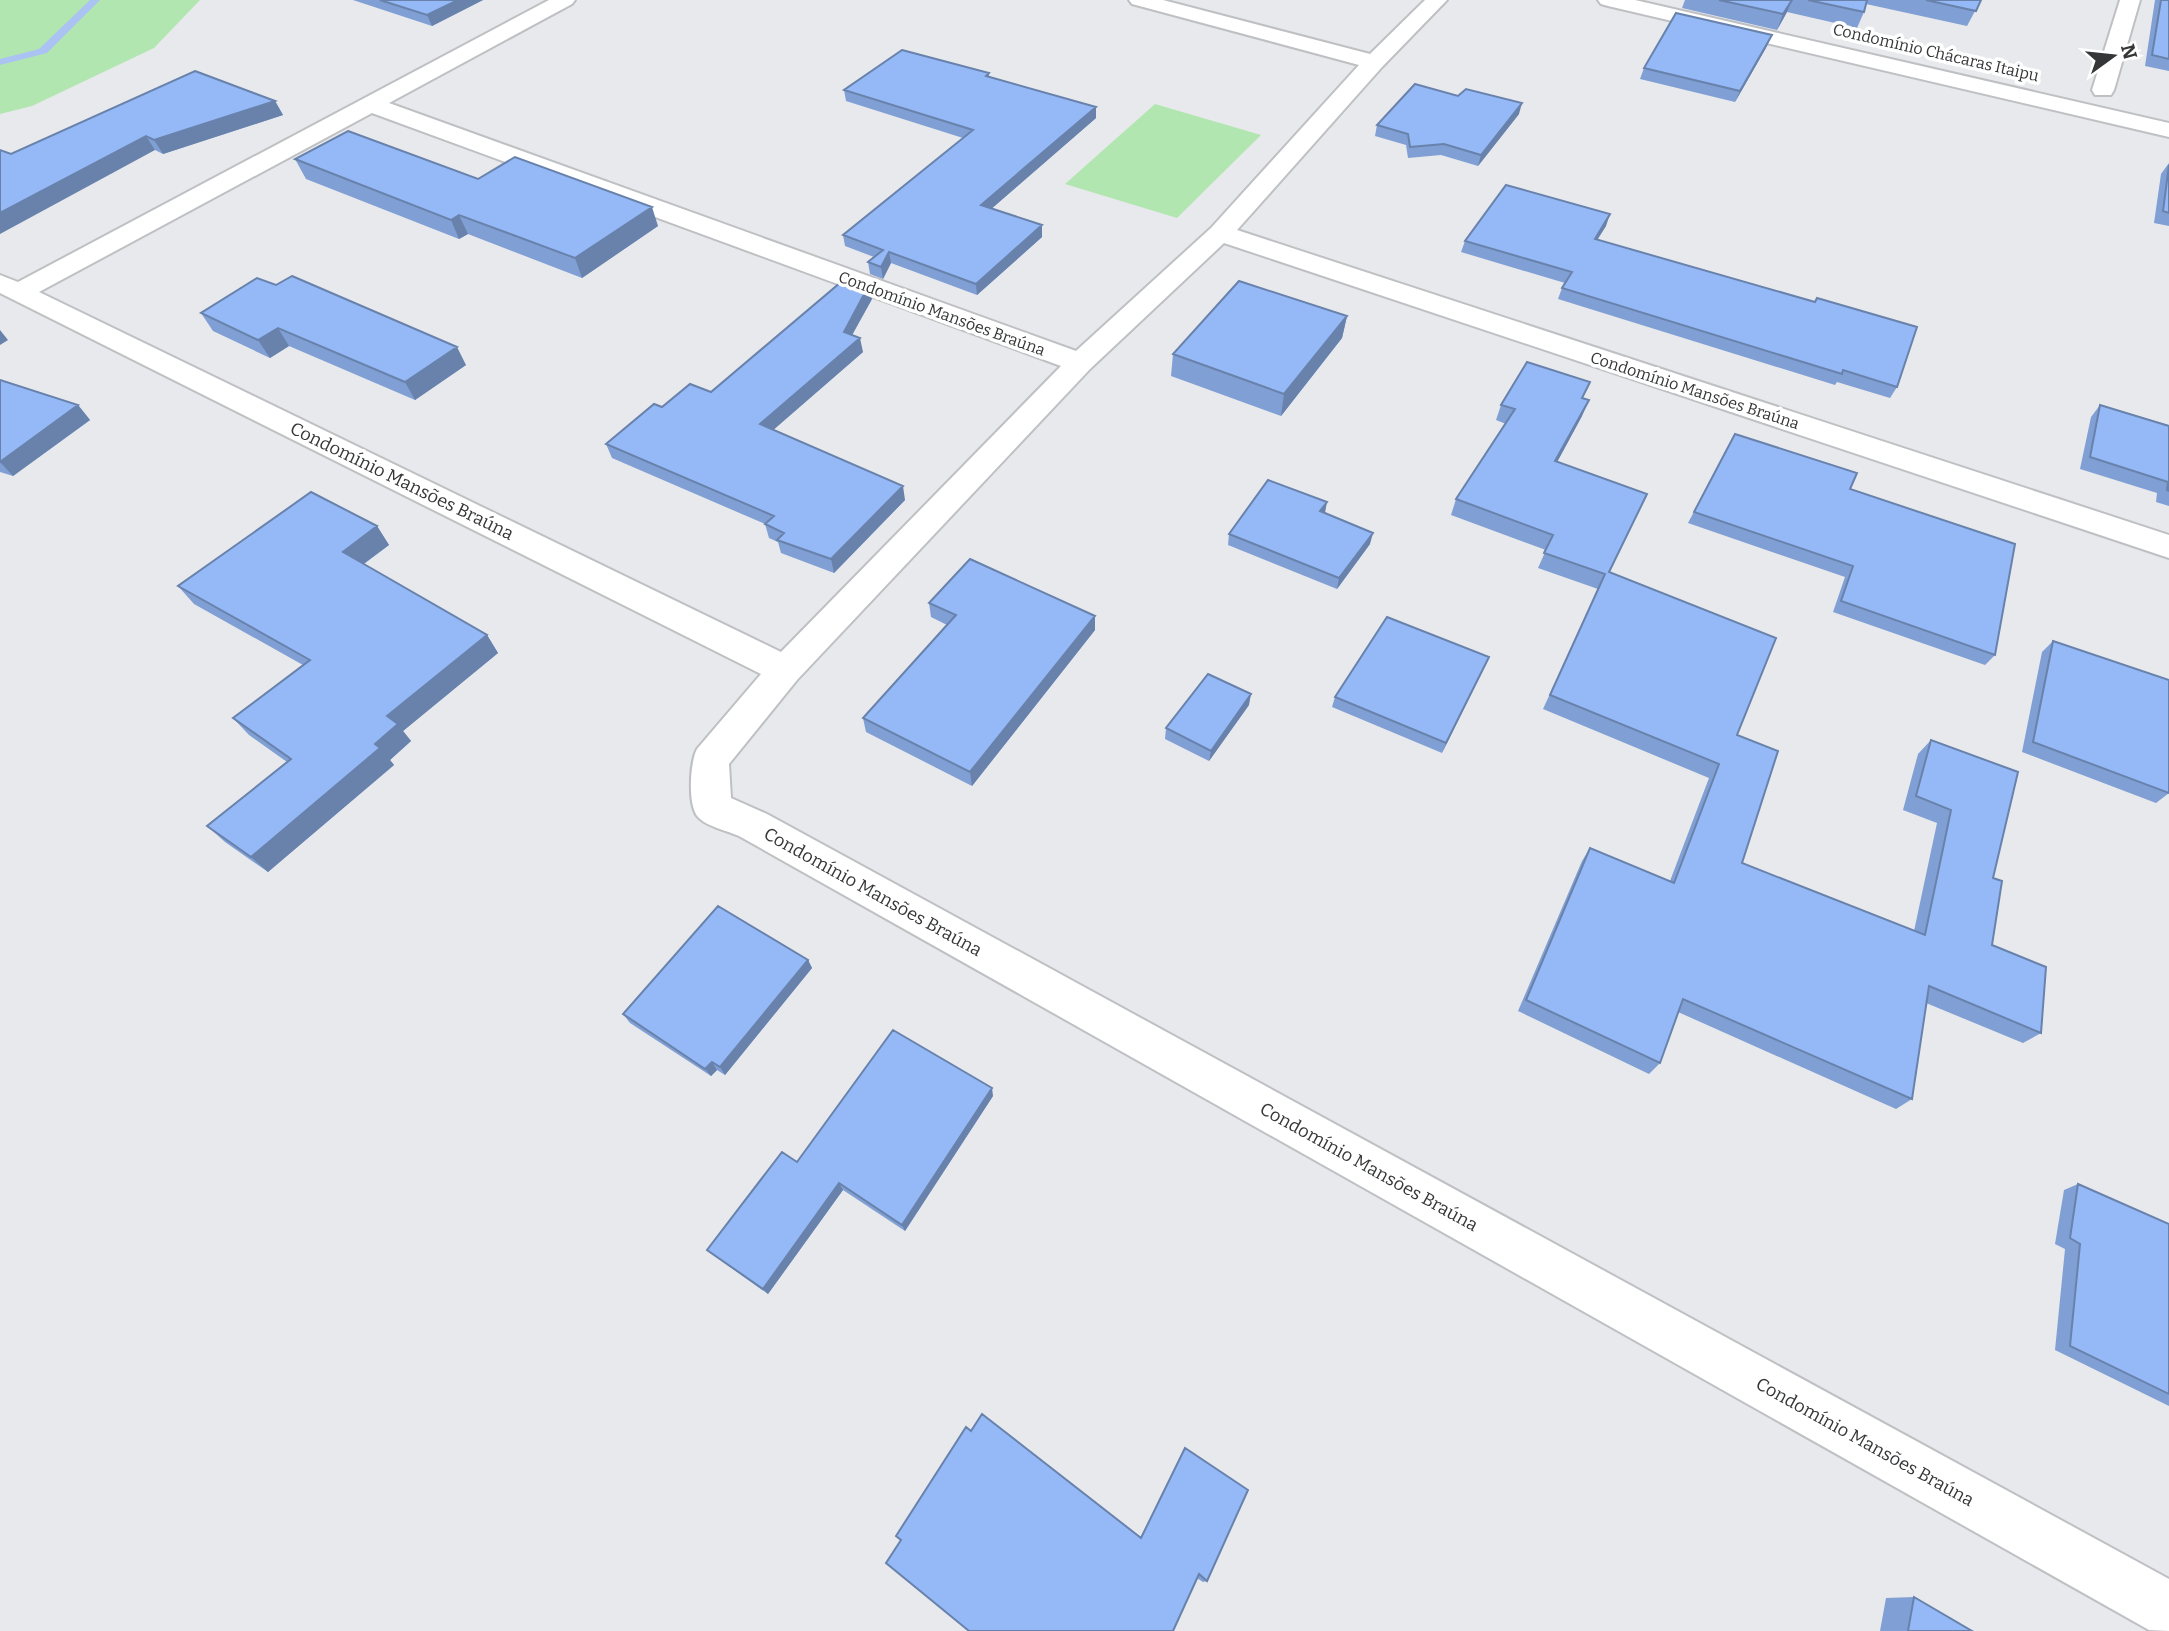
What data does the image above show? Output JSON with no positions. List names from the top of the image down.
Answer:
{
  "streets": {
    "street": ["Condomínio Mansões Braúna"]
  },
  "north": "right"
}
